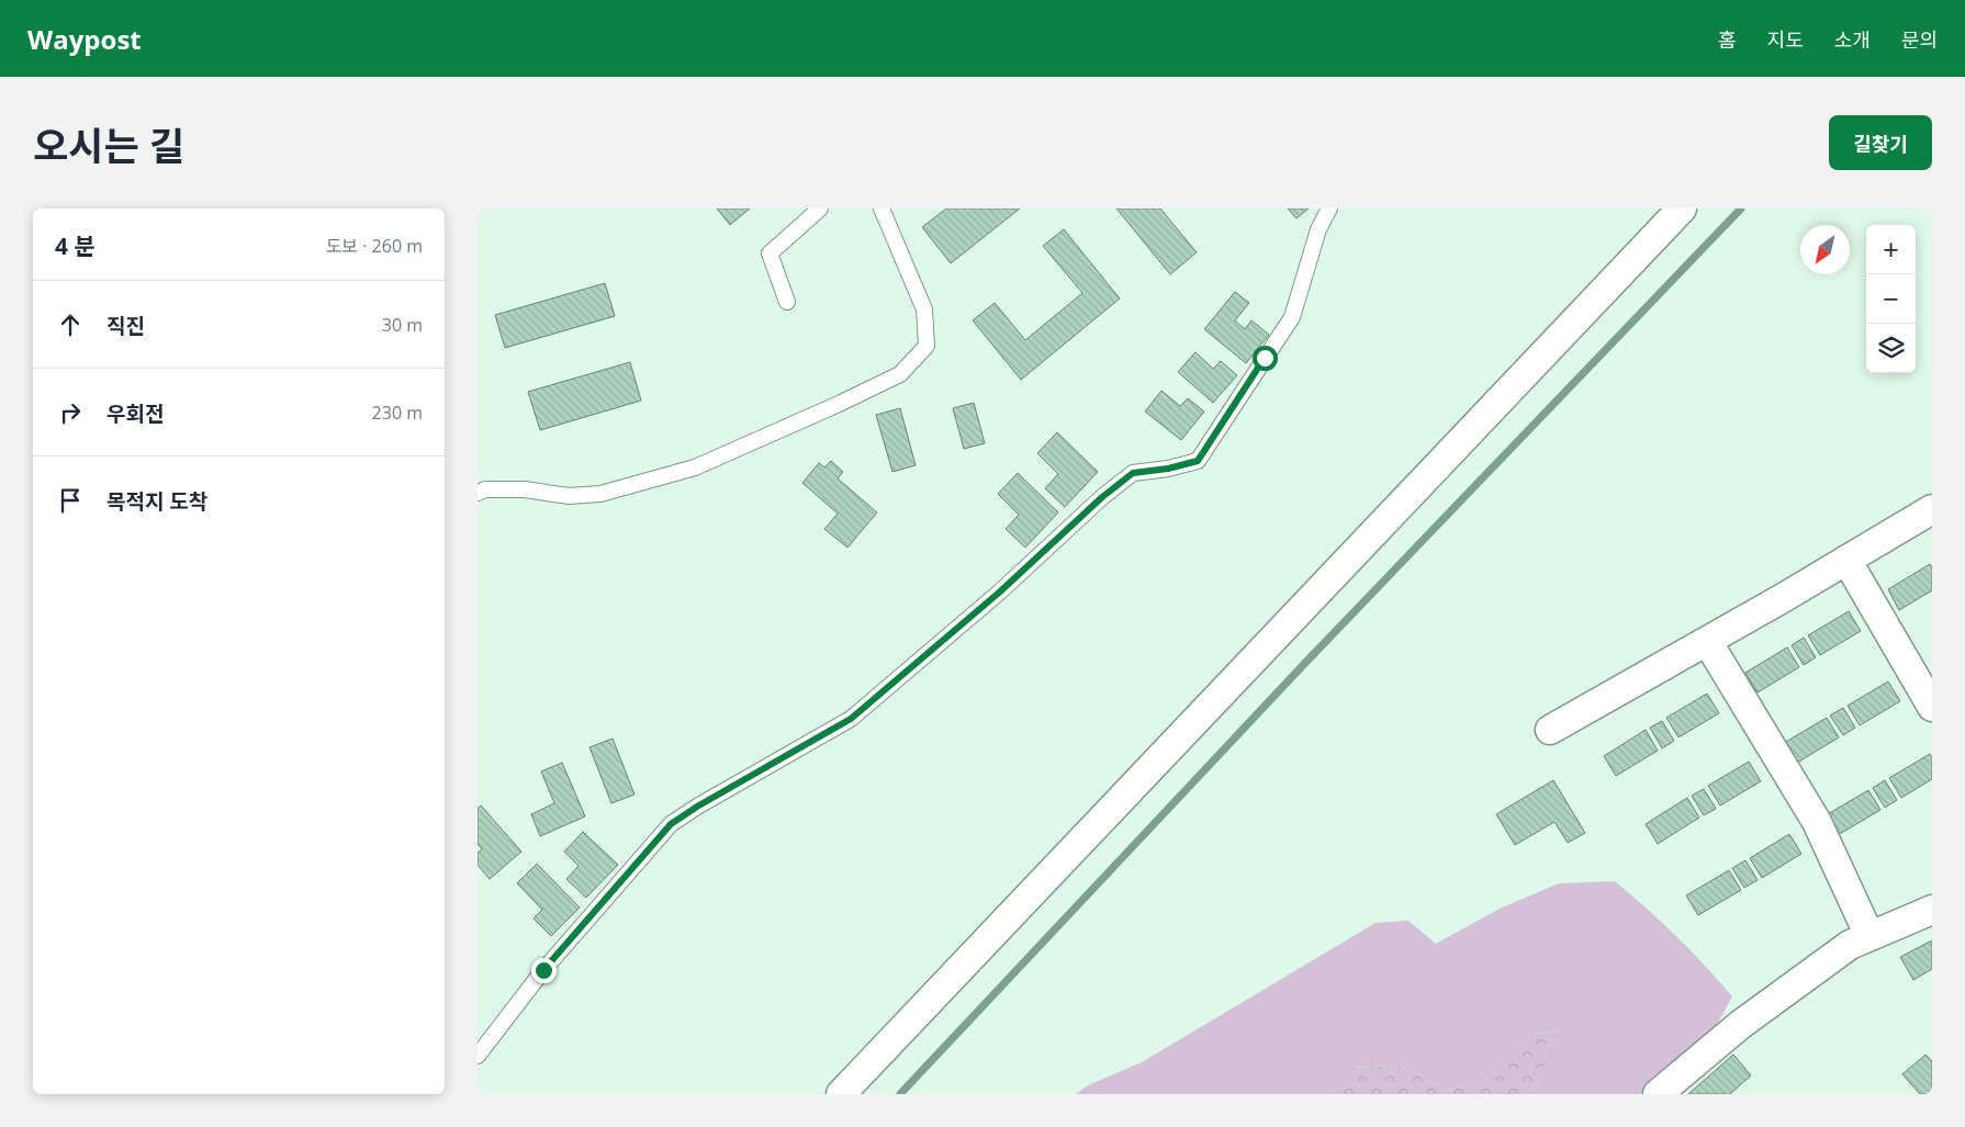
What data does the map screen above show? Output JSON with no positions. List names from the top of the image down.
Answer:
{
  "north": "bottom left",
  "page": {
    "header": "Waypost",
    "nav": [
      "홈",
      "지도",
      "소개",
      "문의"
    ],
    "title": "오시는 길",
    "buttons": "길찾기",
    "heading": ["4 분", "도보 · 260 m"],
    "map_buttons": ["+", "−"],
    "list": [
      ["직진", "30 m"],
      ["우회전", "230 m"],
      "목적지 도착"
    ]
  }
}
